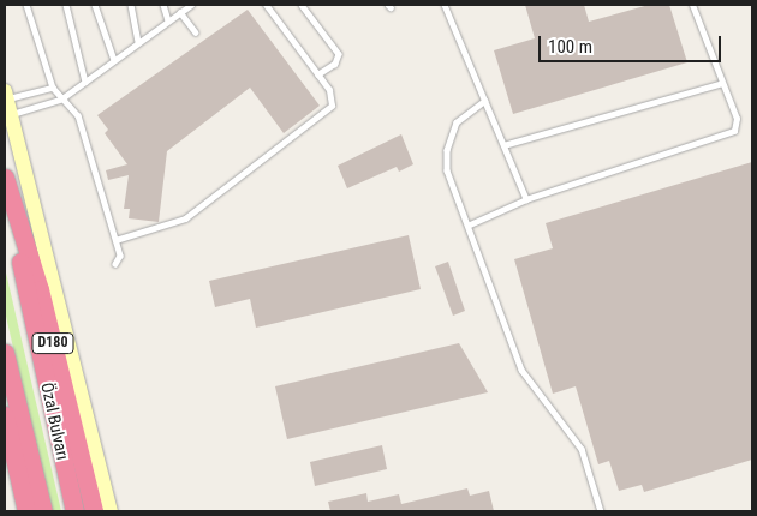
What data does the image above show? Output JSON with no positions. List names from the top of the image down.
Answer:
{
  "streets": {
    "highway": ["D180", "Özal Bulvarı"]
  },
  "scale_bar": "100 m"
}
